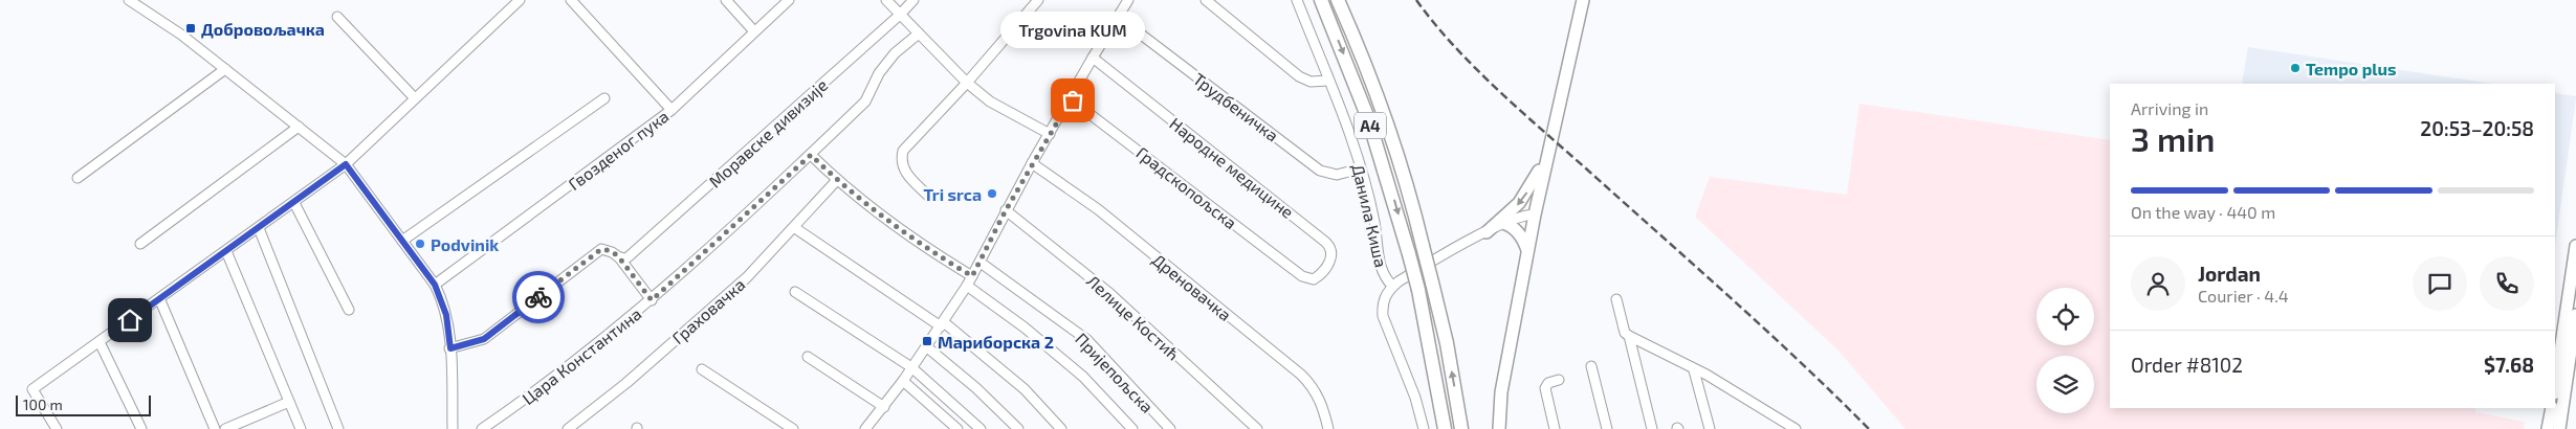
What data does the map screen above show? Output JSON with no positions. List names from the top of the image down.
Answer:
{
  "streets": {
    "highway": ["A4"],
    "street": [
      "Трудбеничка",
      "Моравске дивизије",
      "Гвозденог пука",
      "Народне медицине",
      "Градскопољска",
      "Данила Киша",
      "Дреновачка",
      "Граховачка",
      "Лелице Костић",
      "Цара Константина",
      "Пријепољска"
    ]
  },
  "crossings": [
    ["Трудбеничка", "Данила Киша"],
    ["Народне медицине", "Градскопољска"]
  ],
  "places": {
    "transit": ["Добровољачка", "Мариборска 2"],
    "other": [
      "Tempo plus",
      "Trgovina KUM",
      "Tri srca",
      "Podvinik"
    ]
  },
  "scale_bar": "100 m",
  "page": {
    "bubble": "Trgovina KUM",
    "heading": ["3 min", "Arriving in", "20:53–20:58"],
    "panel": [
      "Jordan",
      "Courier · 4.4",
      "Order #8102",
      "$7.68"
    ],
    "bar": "On the way · 440 m",
    "scale": "100 m"
  }
}
